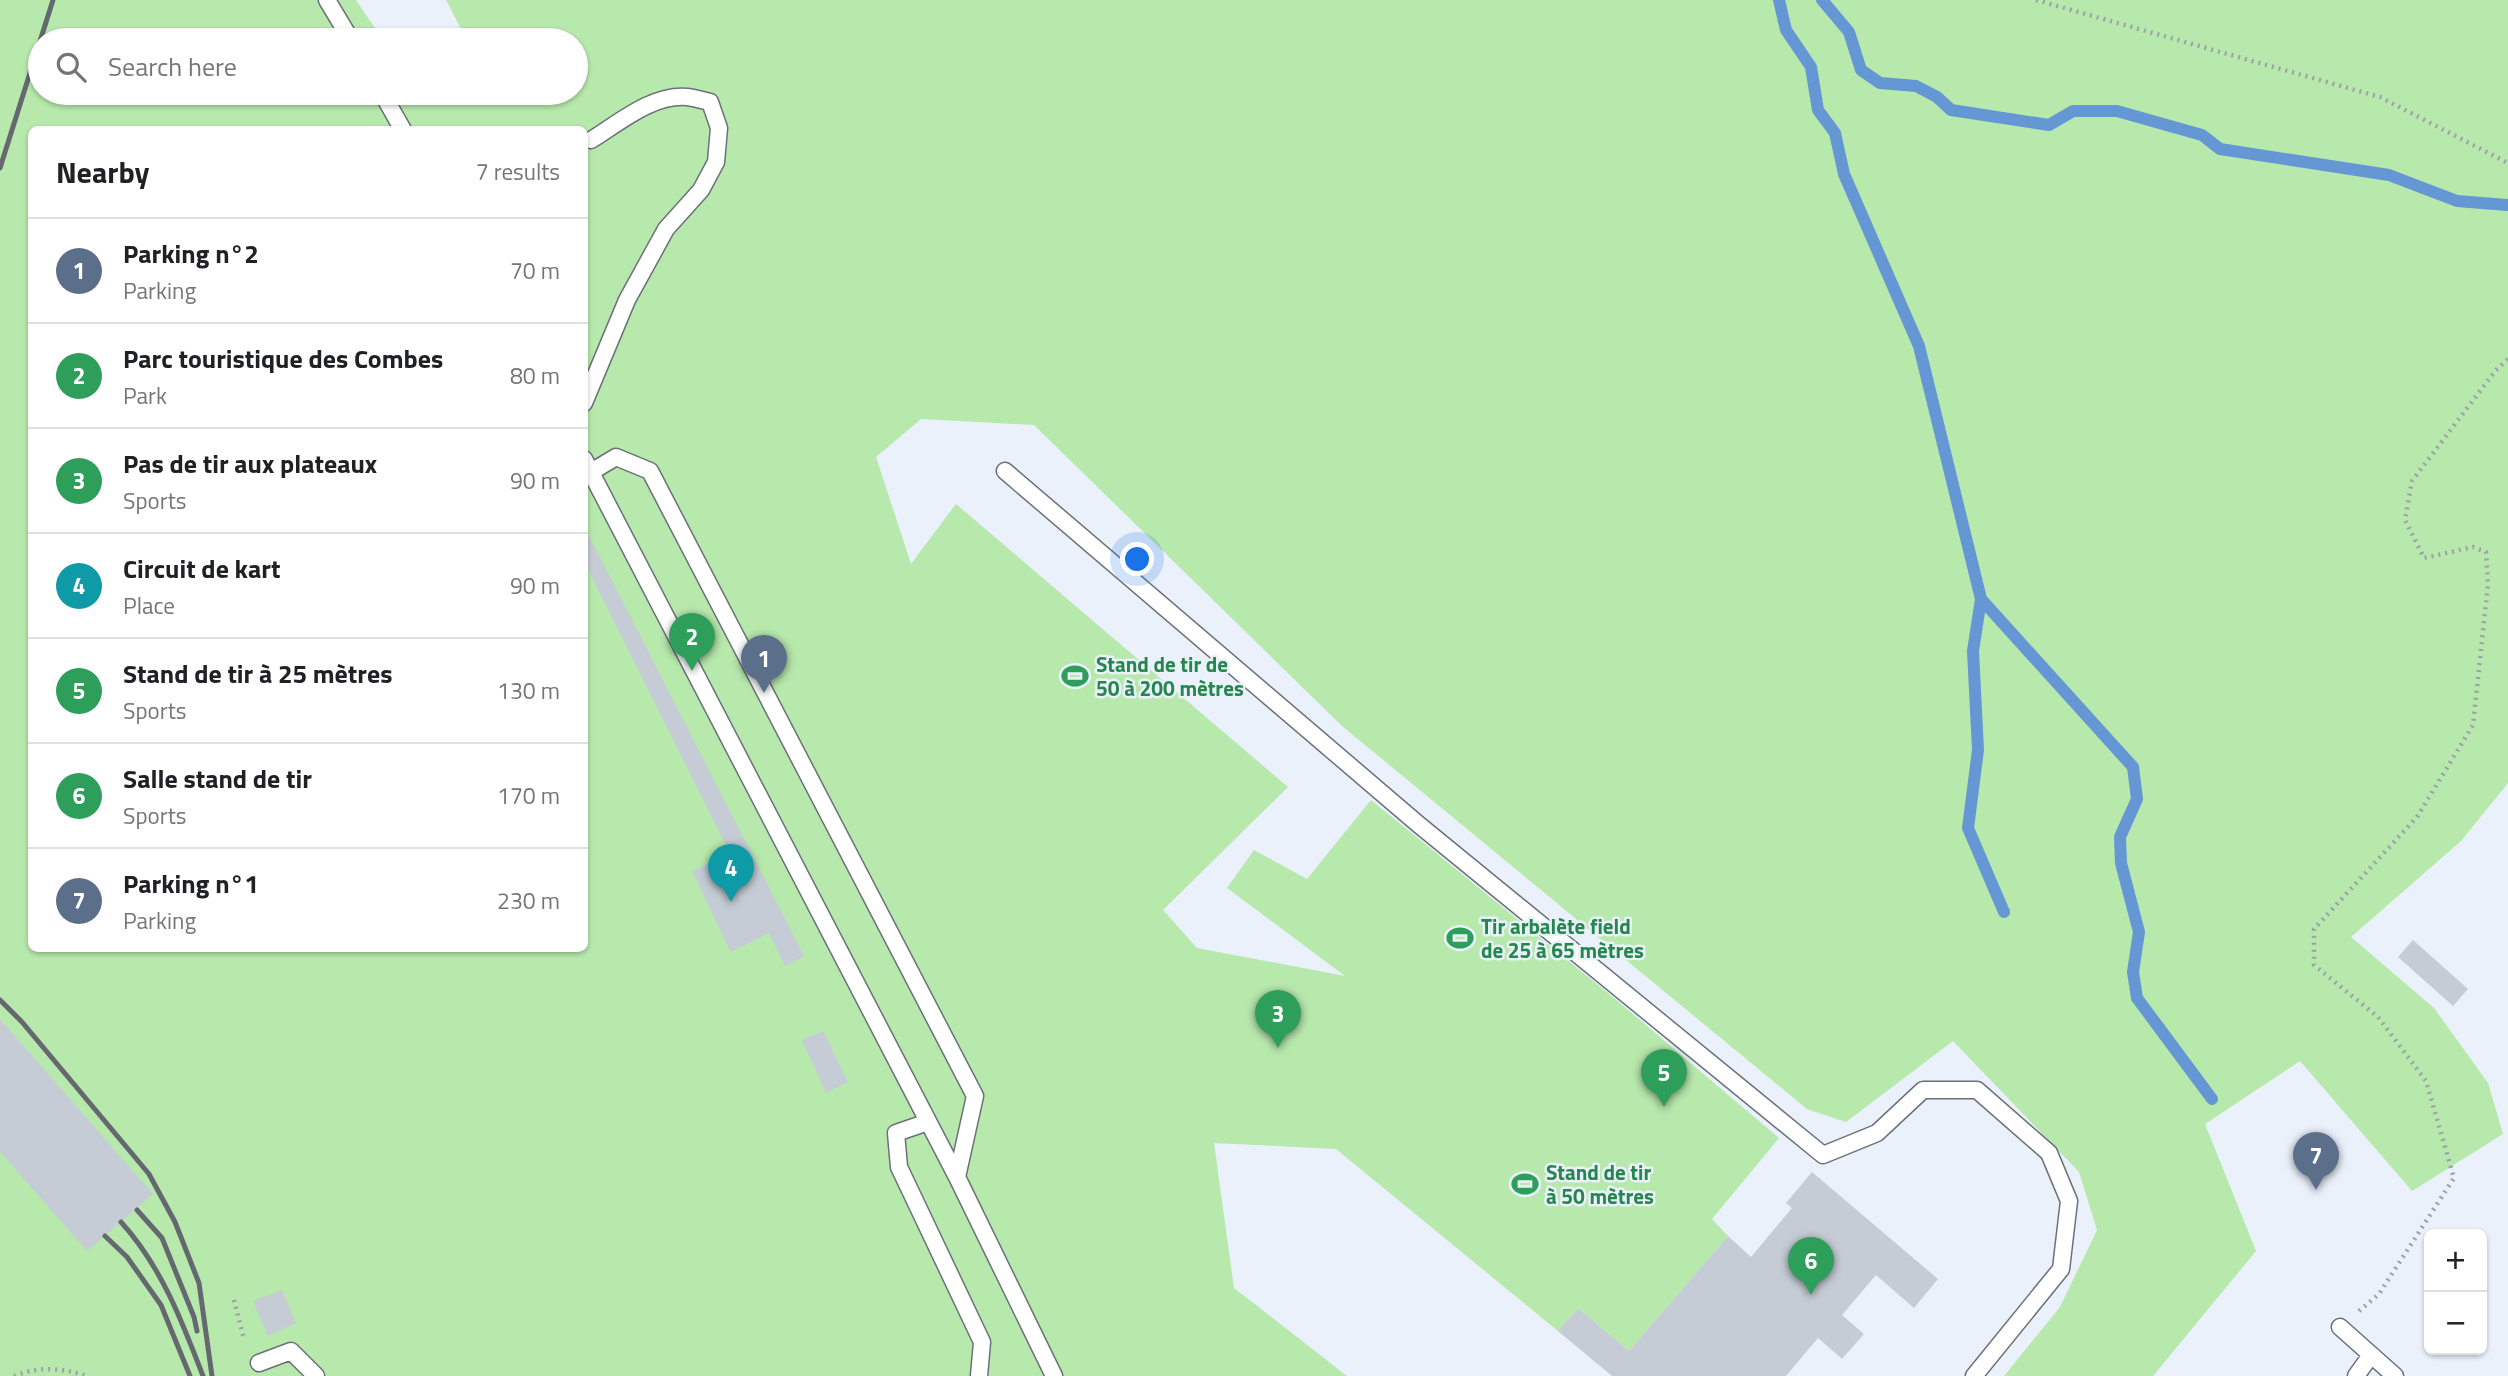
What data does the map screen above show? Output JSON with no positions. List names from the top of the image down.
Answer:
{
  "places": {
    "sports": ["Stand de tir de 50 à 200 mètres", "Tir arbalète field de 25 à 65 mètres", "Stand de tir à 50 mètres"]
  },
  "page": {
    "search": "Search here",
    "heading": ["Nearby", "7 results"],
    "list": [
      {
        "mark": "1",
        "name": "Parking n°2",
        "note": "Parking",
        "value": "70 m"
      },
      {
        "mark": "2",
        "name": "Parc touristique des Combes",
        "note": "Park",
        "value": "80 m"
      },
      {
        "mark": "3",
        "name": "Pas de tir aux plateaux",
        "note": "Sports",
        "value": "90 m"
      },
      {
        "mark": "4",
        "name": "Circuit de kart",
        "note": "Place",
        "value": "90 m"
      },
      {
        "mark": "5",
        "name": "Stand de tir à 25 mètres",
        "note": "Sports",
        "value": "130 m"
      },
      {
        "mark": "6",
        "name": "Salle stand de tir",
        "note": "Sports",
        "value": "170 m"
      },
      {
        "mark": "7",
        "name": "Parking n°1",
        "note": "Parking",
        "value": "230 m"
      }
    ],
    "pins": [
      "2",
      "1",
      "4",
      "3",
      "5",
      "7",
      "6"
    ],
    "map_buttons": ["+", "−"]
  }
}
